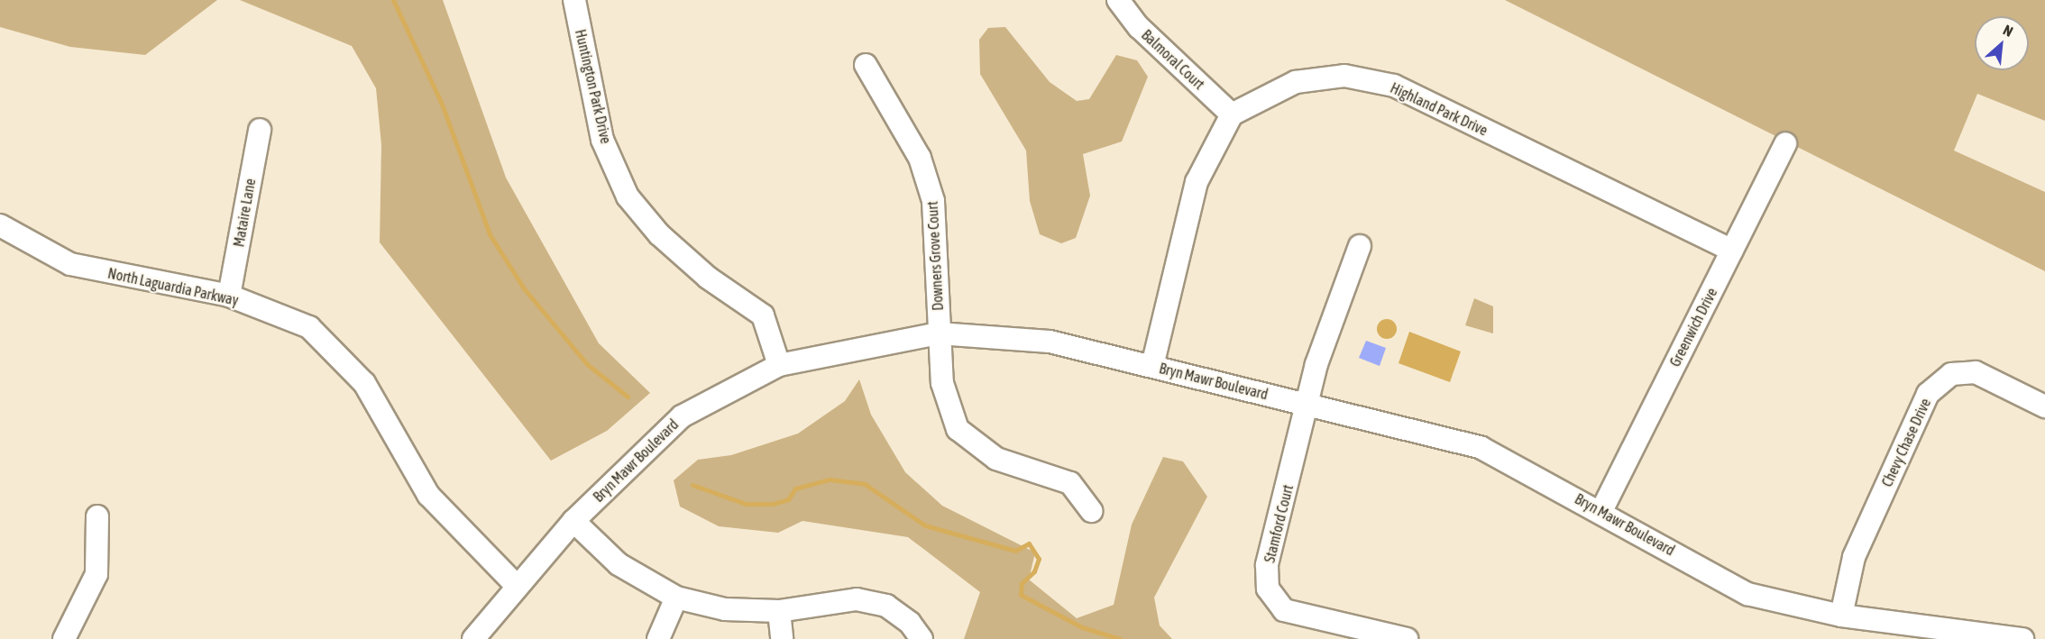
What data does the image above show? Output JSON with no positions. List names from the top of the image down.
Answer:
{
  "streets": {
    "street": [
      "Balmoral Court",
      "Huntington Park Drive",
      "Highland Park Drive",
      "Mataire Lane",
      "Downers Grove Court",
      "North Laguardia Parkway",
      "Greenwich Drive",
      "Bryn Mawr Boulevard",
      "Chevy Chase Drive",
      "Stamford Court"
    ]
  },
  "crossings": [
    ["Balmoral Court", "Highland Park Drive"],
    ["Huntington Park Drive", "Bryn Mawr Boulevard"],
    ["Highland Park Drive", "Greenwich Drive"],
    ["Mataire Lane", "North Laguardia Parkway"],
    ["Downers Grove Court", "Bryn Mawr Boulevard"],
    ["North Laguardia Parkway", "Bryn Mawr Boulevard"],
    ["Greenwich Drive", "Bryn Mawr Boulevard"],
    ["Bryn Mawr Boulevard", "Chevy Chase Drive"],
    ["Bryn Mawr Boulevard", "Stamford Court"]
  ],
  "north": "top right"
}
